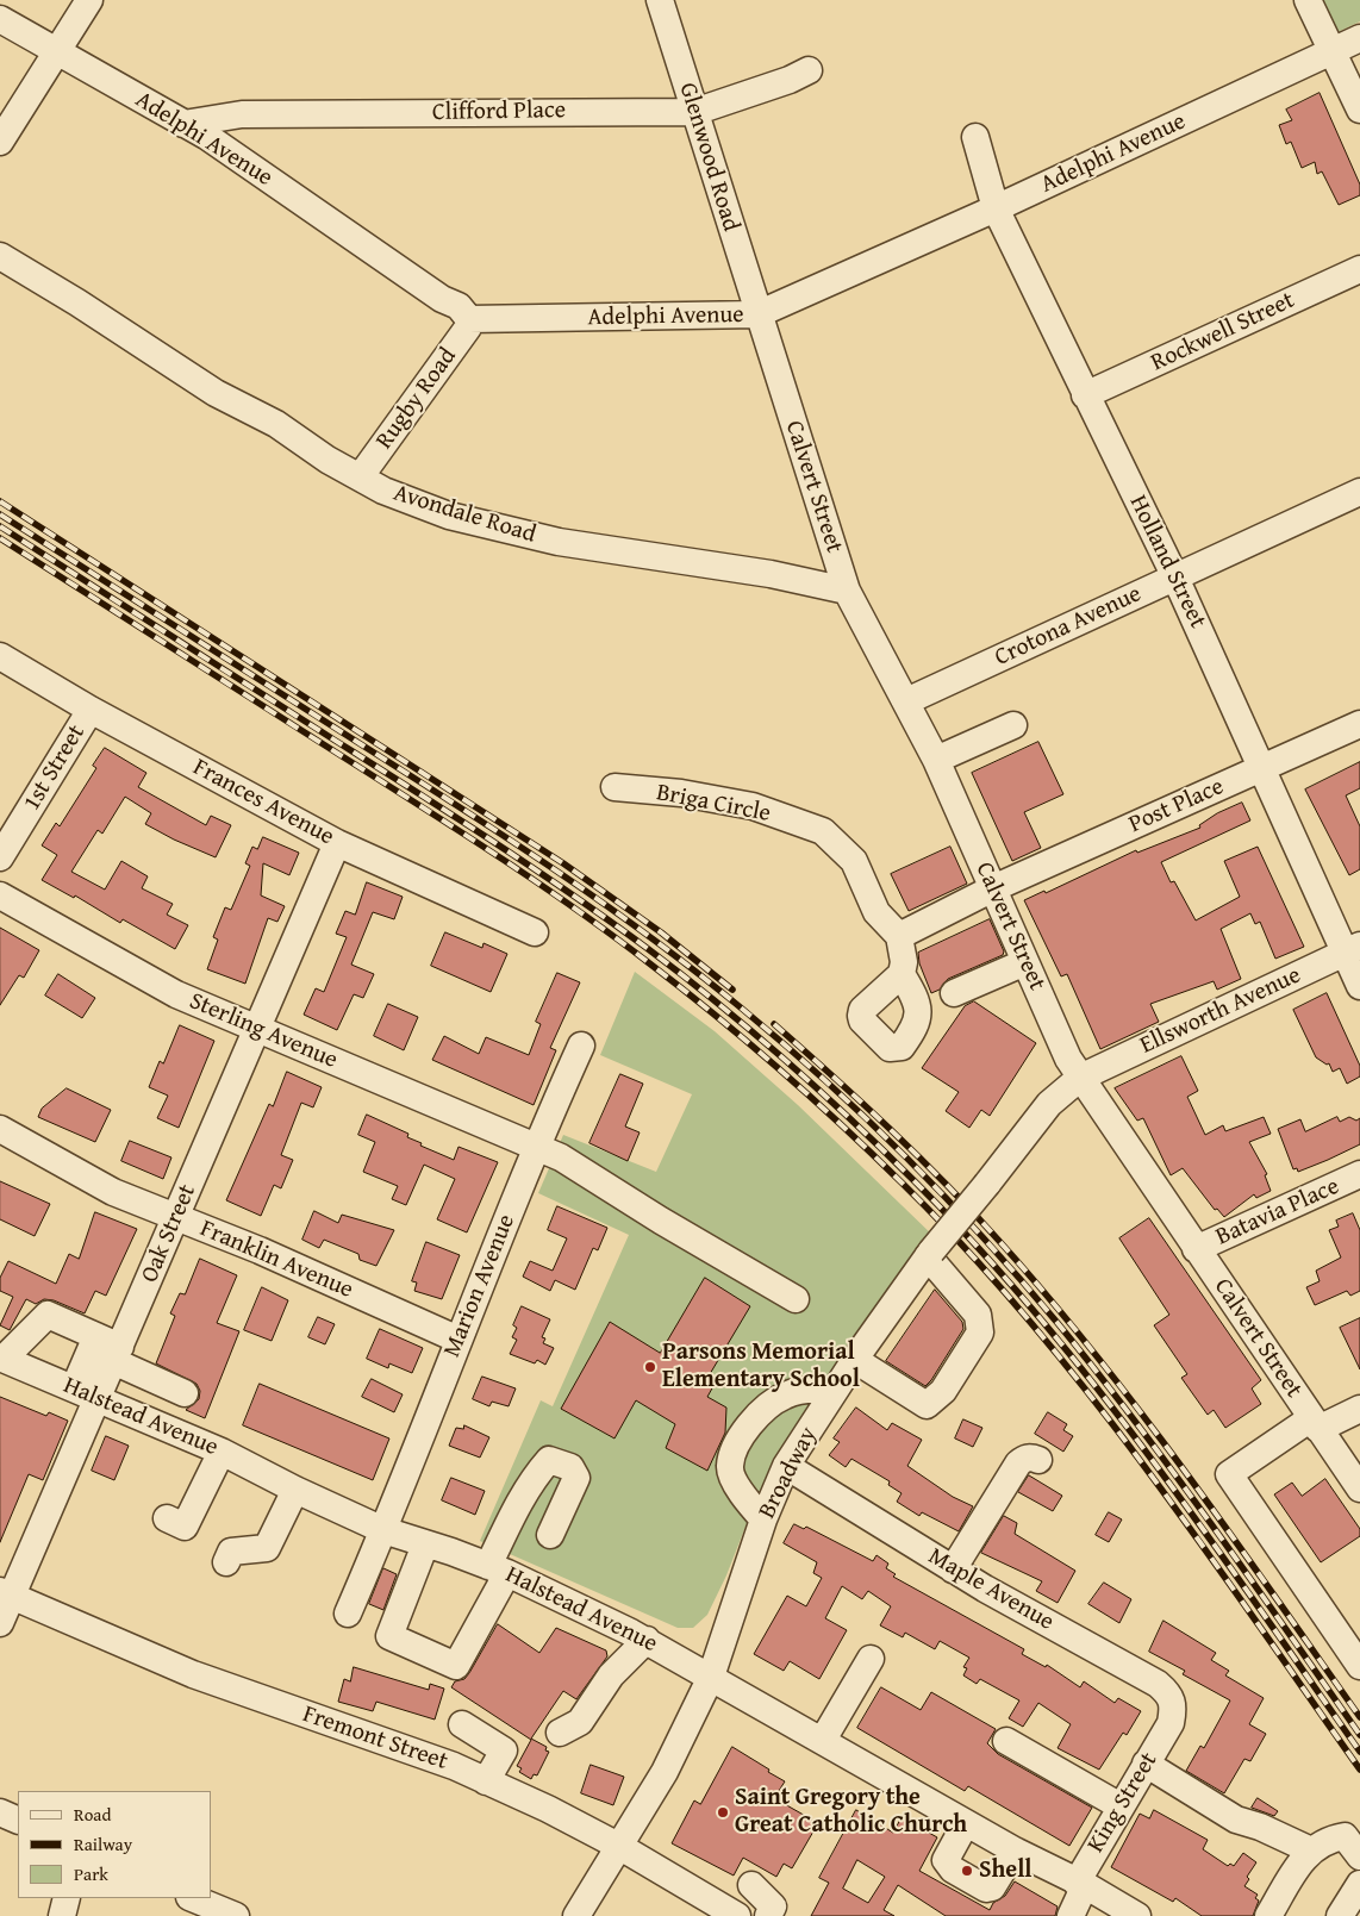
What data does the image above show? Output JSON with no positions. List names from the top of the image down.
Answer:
{
  "streets": {
    "street": [
      "Clifford Place",
      "Adelphi Avenue",
      "Glenwood Road",
      "Rockwell Street",
      "Rugby Road",
      "Calvert Street",
      "Avondale Road",
      "Holland Street",
      "Crotona Avenue",
      "1st Street",
      "Frances Avenue",
      "Briga Circle",
      "Post Place",
      "Ellsworth Avenue",
      "Sterling Avenue",
      "Batavia Place",
      "Oak Street",
      "Franklin Avenue",
      "Marion Avenue",
      "Halstead Avenue",
      "Broadway",
      "Maple Avenue",
      "Fremont Street",
      "King Street"
    ]
  },
  "crossings": [
    ["Clifford Place", "Adelphi Avenue"],
    ["Clifford Place", "Glenwood Road"],
    ["Adelphi Avenue", "Glenwood Road"],
    ["Adelphi Avenue", "Rugby Road"],
    ["Adelphi Avenue", "Calvert Street"],
    ["Adelphi Avenue", "Holland Street"],
    ["Glenwood Road", "Calvert Street"],
    ["Rockwell Street", "Holland Street"],
    ["Rugby Road", "Avondale Road"],
    ["Calvert Street", "Avondale Road"],
    ["Calvert Street", "Crotona Avenue"],
    ["Calvert Street", "Post Place"],
    ["Calvert Street", "Ellsworth Avenue"],
    ["Calvert Street", "Batavia Place"],
    ["Calvert Street", "Broadway"],
    ["Holland Street", "Crotona Avenue"],
    ["Holland Street", "Post Place"],
    ["Holland Street", "Ellsworth Avenue"],
    ["1st Street", "Frances Avenue"],
    ["Frances Avenue", "Oak Street"],
    ["Ellsworth Avenue", "Broadway"],
    ["Sterling Avenue", "Oak Street"],
    ["Sterling Avenue", "Marion Avenue"],
    ["Oak Street", "Franklin Avenue"],
    ["Oak Street", "Halstead Avenue"],
    ["Oak Street", "Fremont Street"],
    ["Franklin Avenue", "Marion Avenue"],
    ["Marion Avenue", "Halstead Avenue"],
    ["Halstead Avenue", "Broadway"],
    ["Halstead Avenue", "King Street"],
    ["Broadway", "Maple Avenue"],
    ["Broadway", "Fremont Street"],
    ["Maple Avenue", "King Street"]
  ],
  "places": ["Parsons Memorial Elementary School", "Saint Gregory the Great Catholic Church", "Shell"],
  "legend": ["Road", "Railway", "Park"]
}
